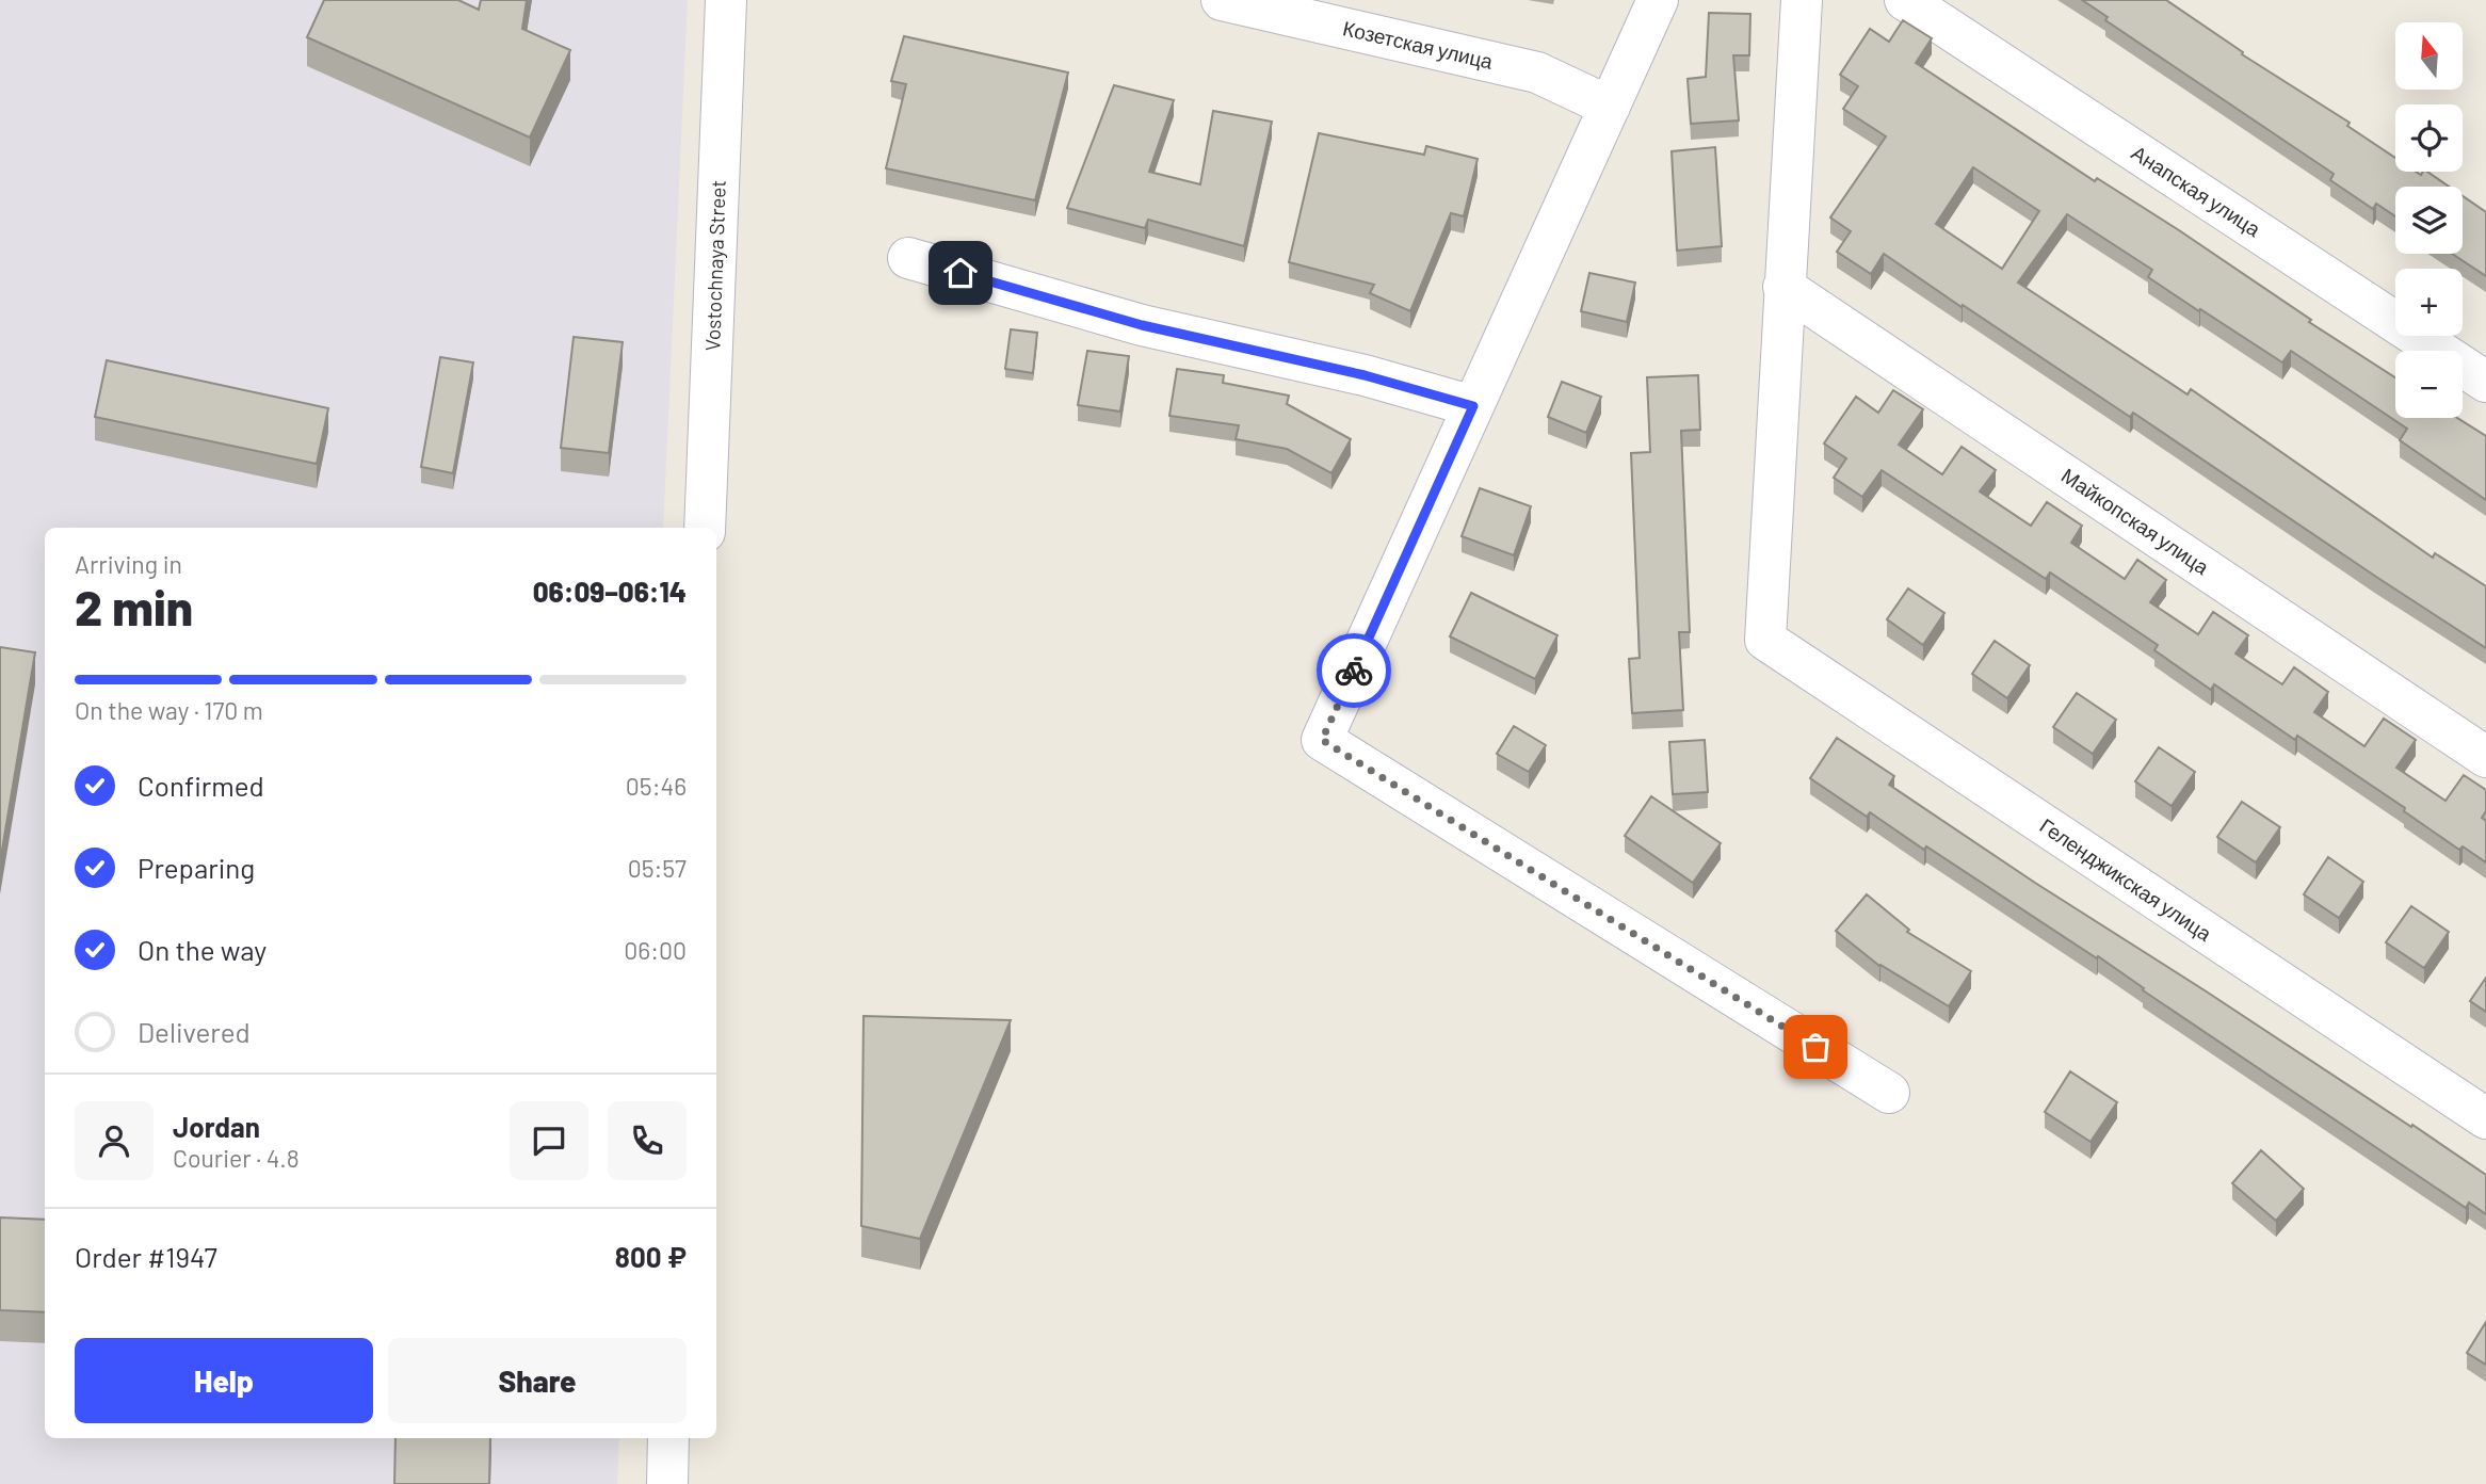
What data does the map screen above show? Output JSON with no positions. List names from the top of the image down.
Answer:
{
  "streets": {
    "street": [
      "Козетская улица",
      "Анапская улица",
      "Vostochnaya Street",
      "Майкопская улица",
      "Геленджикская улица"
    ]
  },
  "crossings": [
    ["Майкопская улица", "Геленджикская улица"]
  ],
  "north": "top",
  "page": {
    "map_buttons": ["+", "−"],
    "heading": ["2 min", "Arriving in", "06:09–06:14"],
    "panel": [
      "Jordan",
      "Courier · 4.8",
      "Order #1947",
      "800 ₽"
    ],
    "bar": "On the way · 170 m",
    "list": [
      ["Confirmed", "05:46"],
      ["Preparing", "05:57"],
      ["On the way", "06:00"],
      "Delivered"
    ],
    "buttons": ["Help", "Share"]
  }
}
